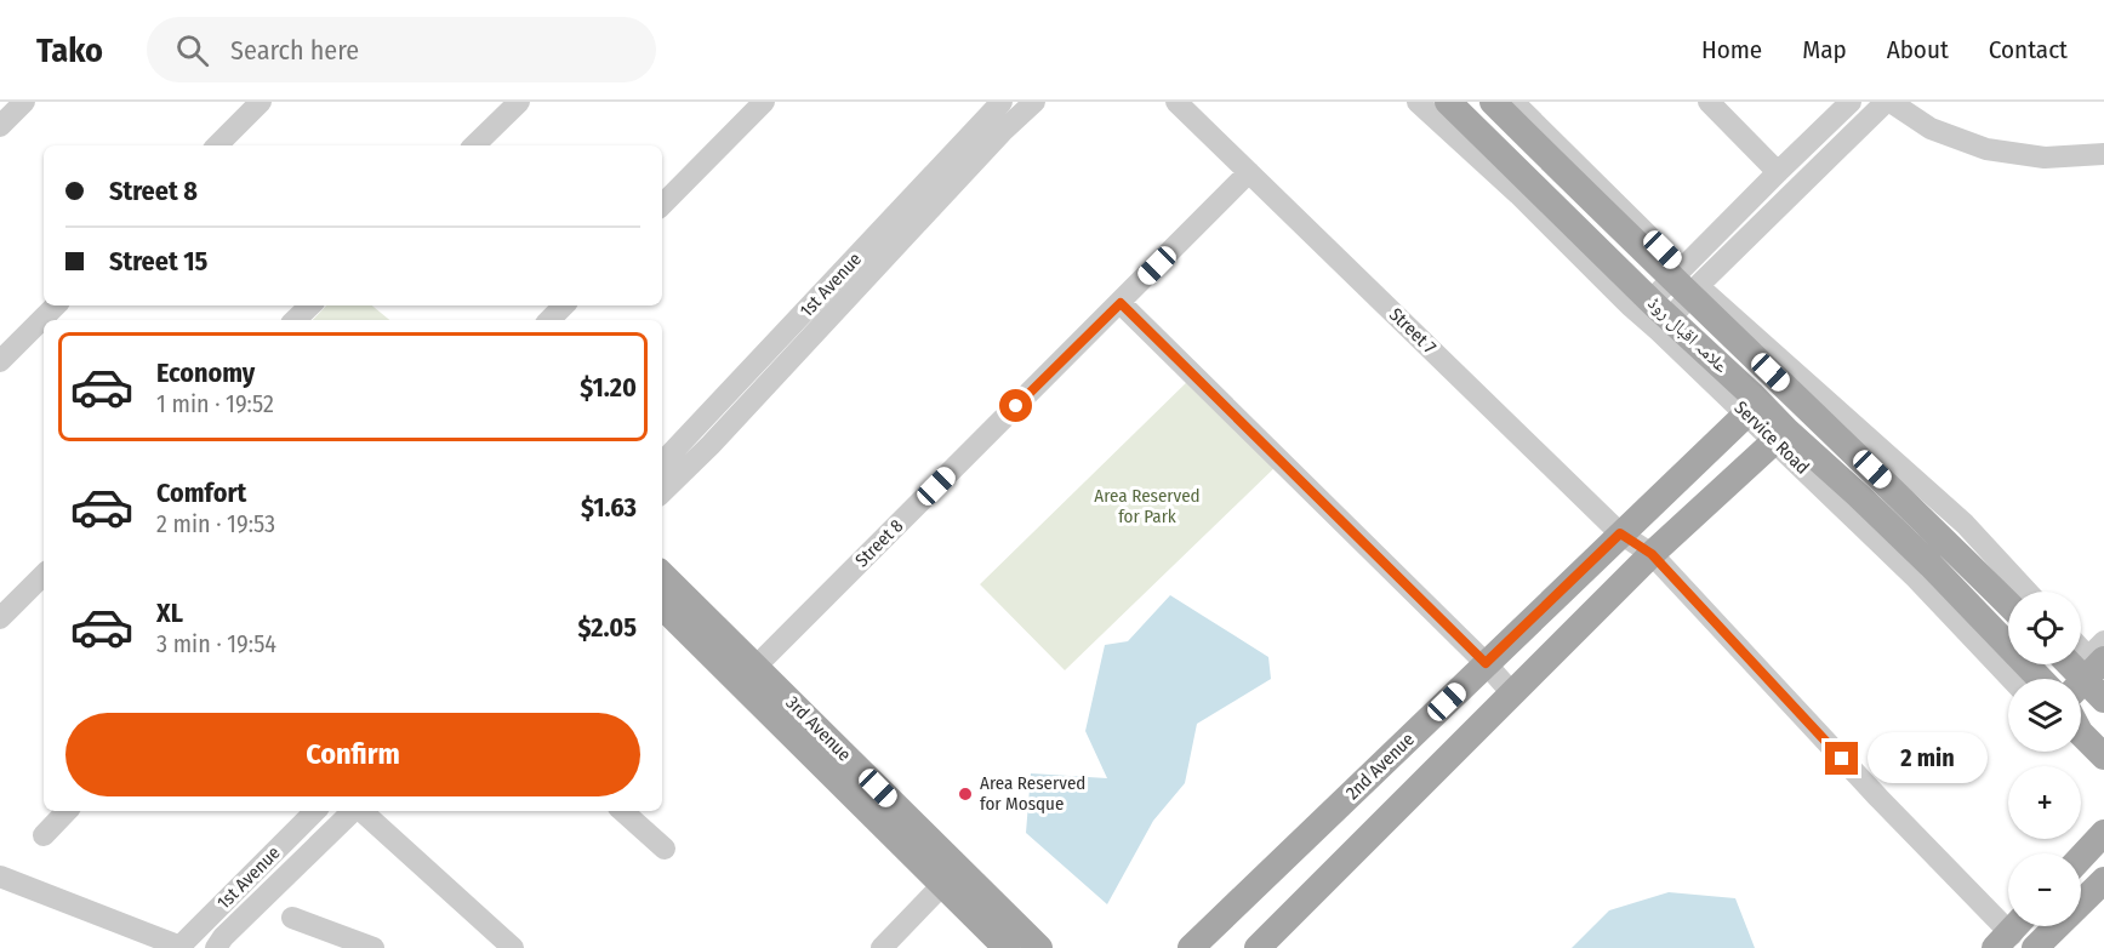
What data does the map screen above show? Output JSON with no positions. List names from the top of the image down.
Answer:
{
  "streets": {
    "main road": ["علامہ اقبال روڈ", "3rd Avenue", "2nd Avenue"],
    "street": [
      "1st Avenue",
      "Street 7",
      "Service Road",
      "Street 8"
    ]
  },
  "crossings": [
    ["Street 7", "Street 8"],
    ["Street 7", "2nd Avenue"],
    ["علامہ اقبال روڈ", "Service Road"],
    ["علامہ اقبال روڈ", "2nd Avenue"],
    ["Street 8", "3rd Avenue"]
  ],
  "parks": ["Area Reserved for Park"],
  "places": ["Area Reserved for Mosque"],
  "page": {
    "header": "Tako",
    "search": "Search here",
    "nav": [
      "Home",
      "Map",
      "About",
      "Contact"
    ],
    "banner": ["Street 8", "Street 15"],
    "list": [
      {
        "name": "Economy",
        "note": "1 min · 19:52",
        "value": "$1.20"
      },
      {
        "name": "Comfort",
        "note": "2 min · 19:53",
        "value": "$1.63"
      },
      {
        "name": "XL",
        "note": "3 min · 19:54",
        "value": "$2.05"
      }
    ],
    "map_buttons": ["+", "−"],
    "buttons": "Confirm",
    "bubble": "2 min"
  }
}
